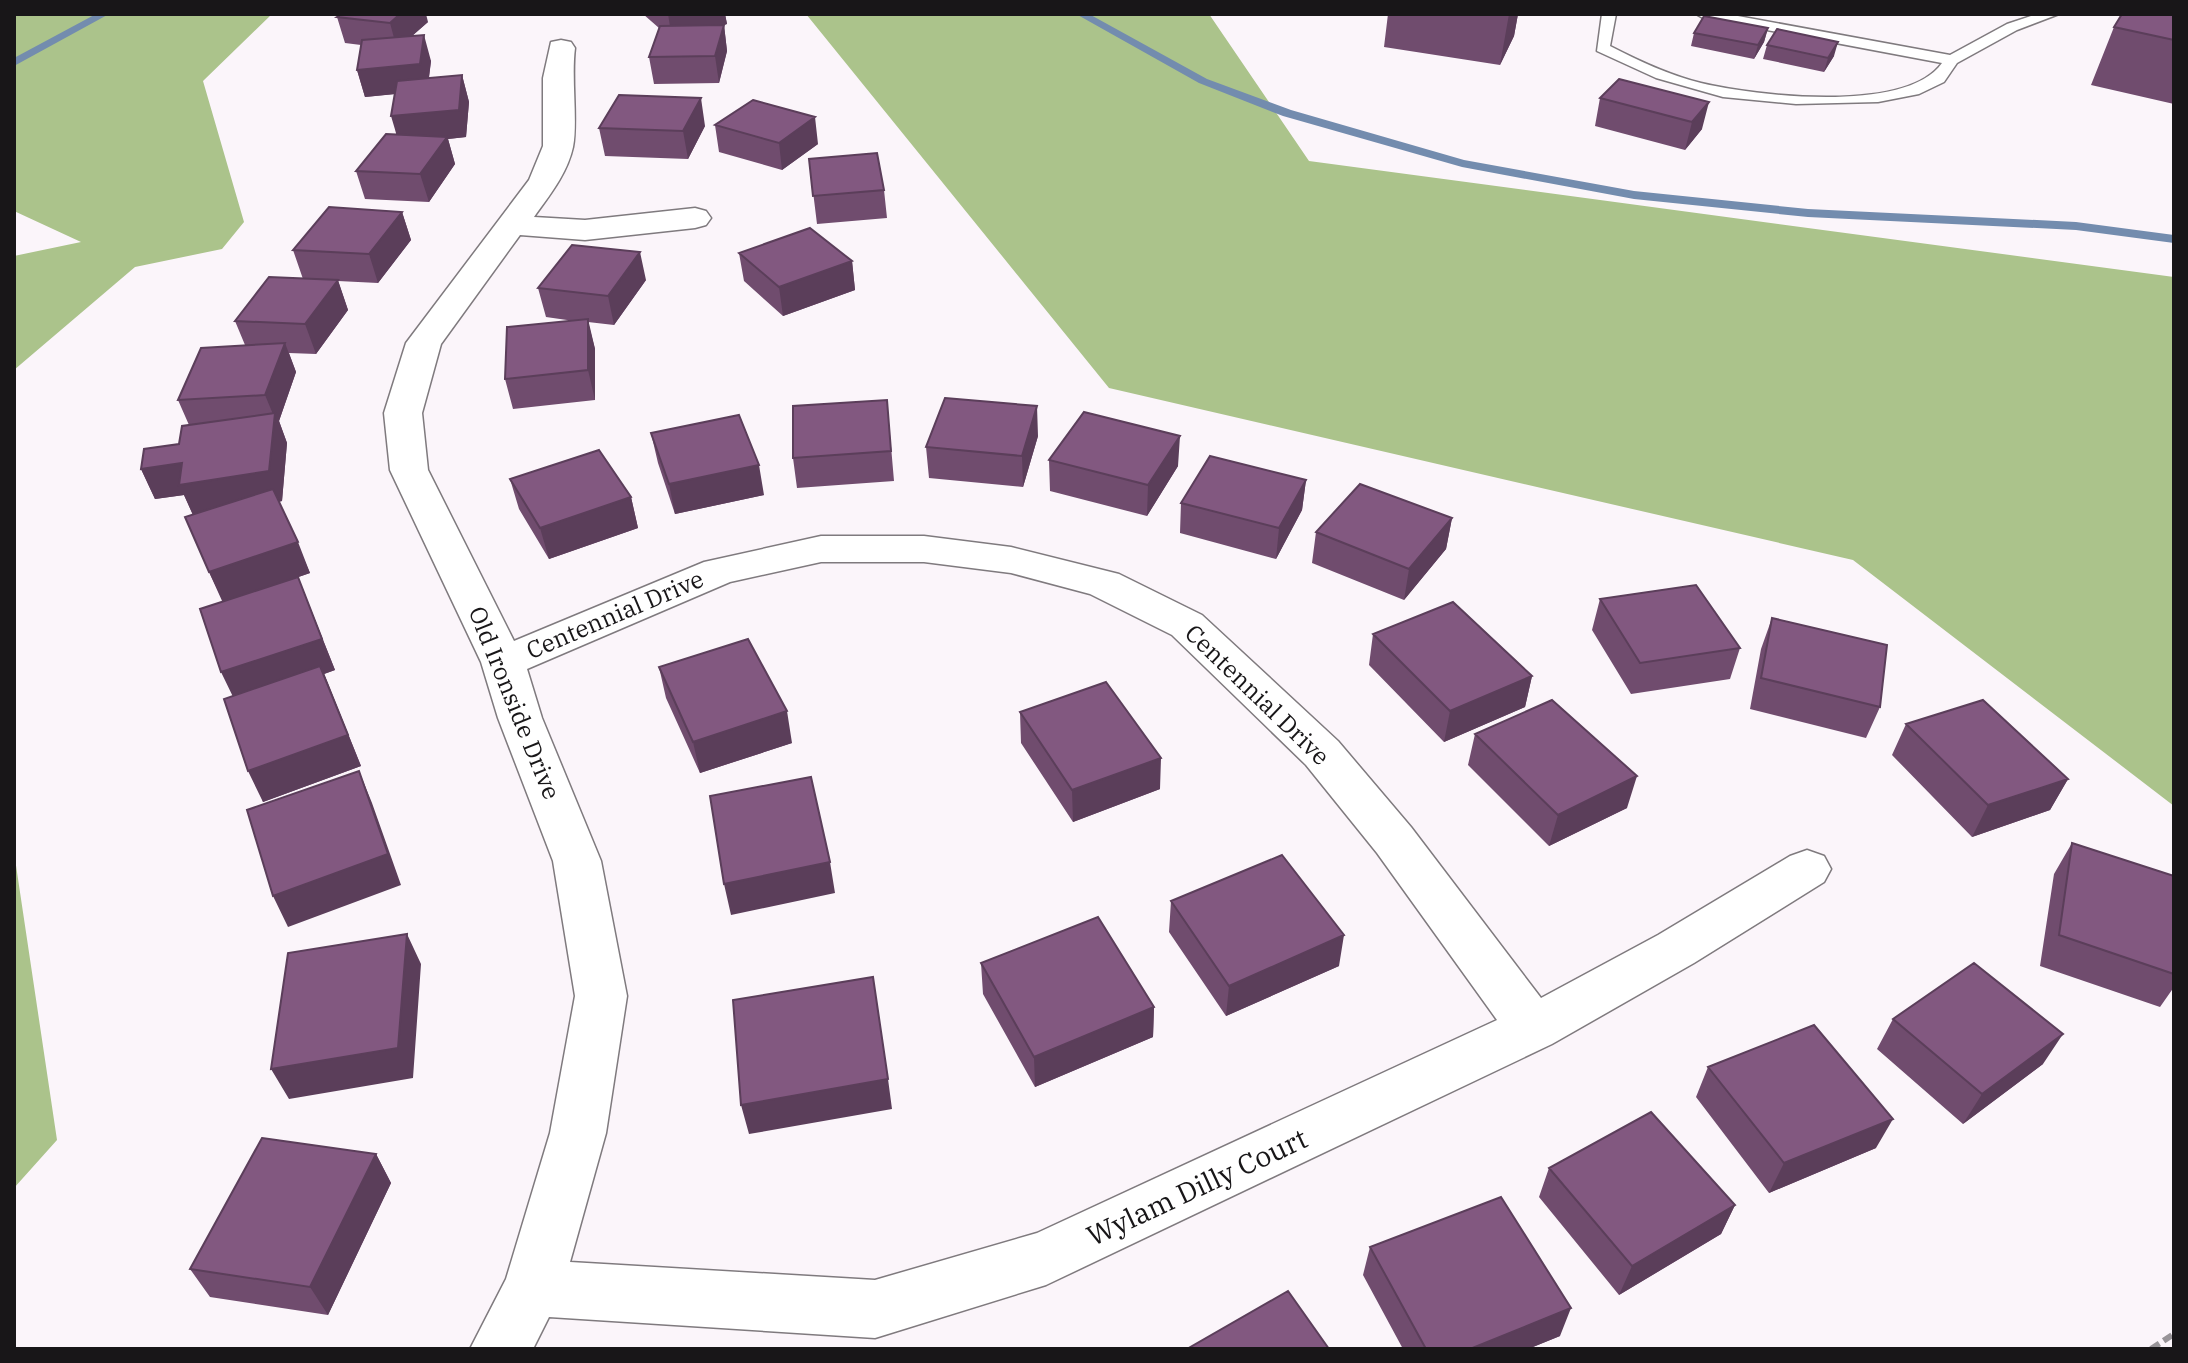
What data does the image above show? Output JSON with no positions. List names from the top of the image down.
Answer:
{
  "streets": {
    "street": ["Centennial Drive", "Old Ironside Drive", "Wylam Dilly Court"]
  },
  "crossings": [
    ["Centennial Drive", "Old Ironside Drive"],
    ["Centennial Drive", "Wylam Dilly Court"],
    ["Old Ironside Drive", "Wylam Dilly Court"]
  ]
}
